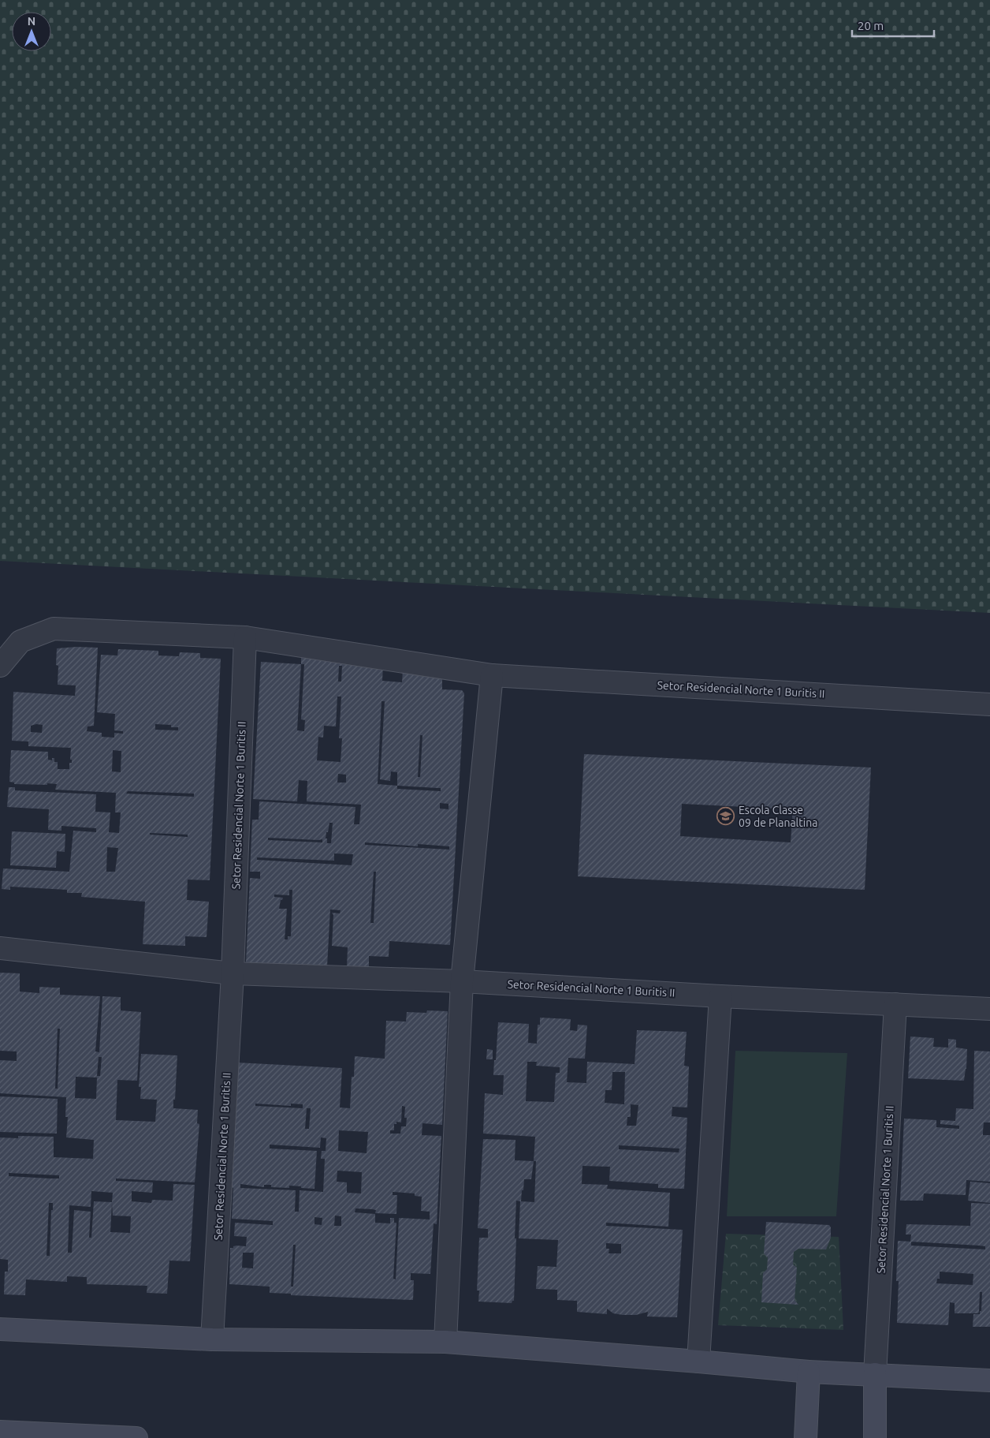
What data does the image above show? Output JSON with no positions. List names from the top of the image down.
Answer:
{
  "streets": {
    "street": ["Setor Residencial Norte 1 Buritis II"]
  },
  "places": {
    "school or university": ["Escola Classe 09 de Planaltina"]
  },
  "scale_bar": "20 m",
  "north": "top"
}
